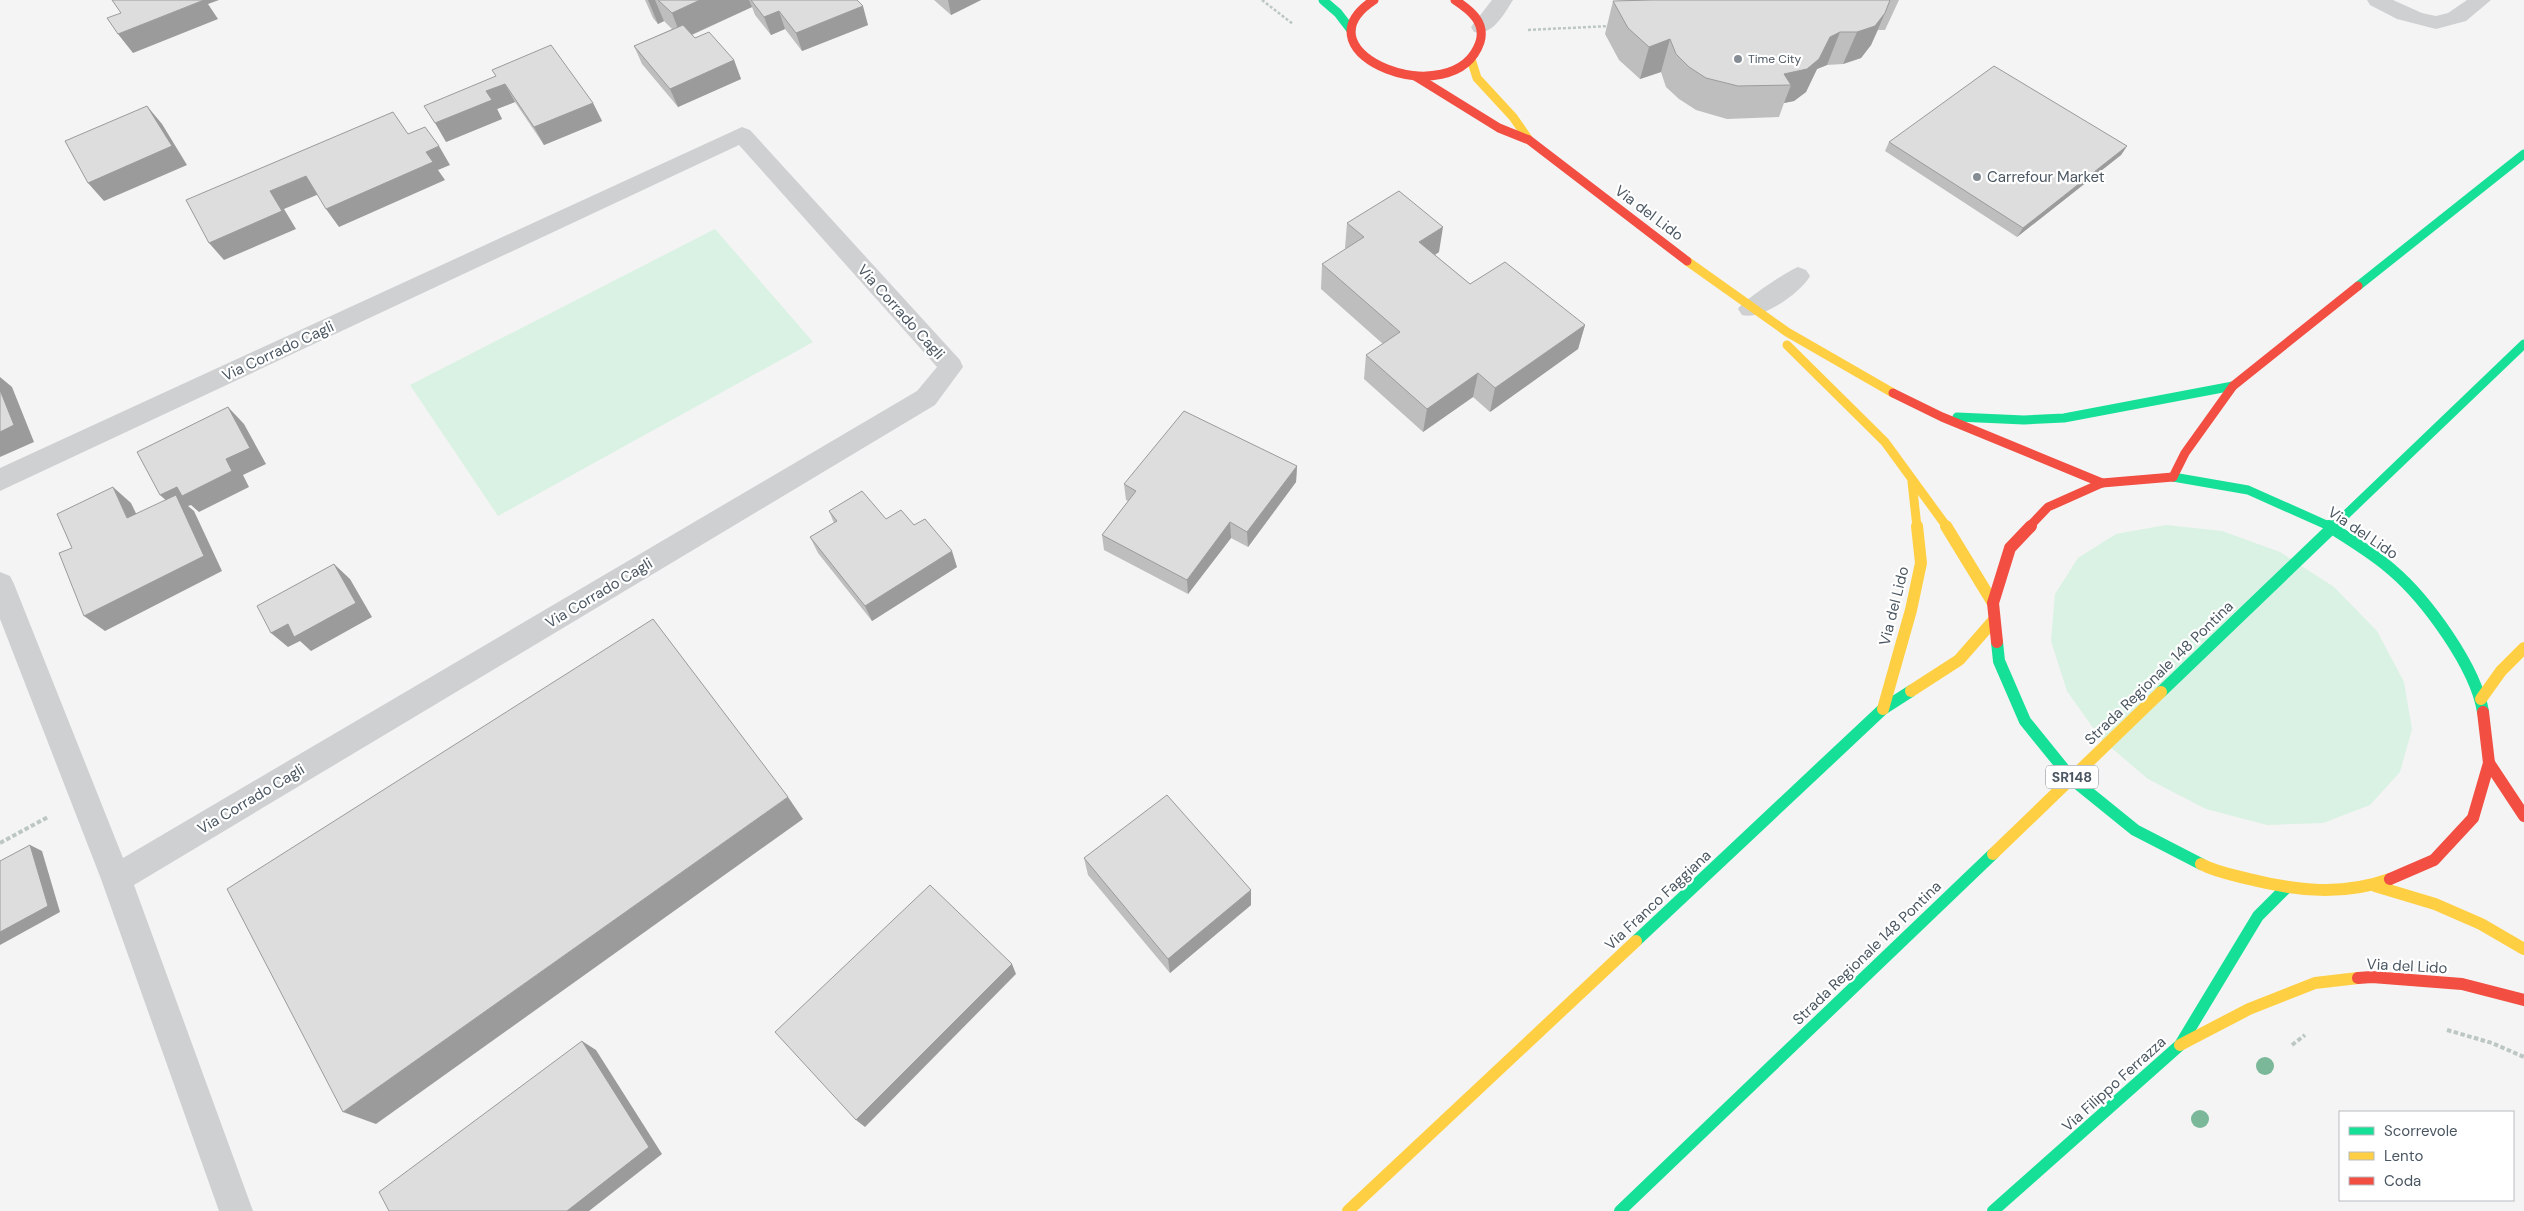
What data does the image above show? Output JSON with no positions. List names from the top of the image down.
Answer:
{
  "streets": {
    "main road": [
      "Via del Lido",
      "Strada Regionale 148 Pontina",
      "SR148",
      "Via Franco Faggiana",
      "Via Filippo Ferrazza"
    ],
    "street": ["Via Corrado Cagli"]
  },
  "crossings": [
    ["Via del Lido", "Via Franco Faggiana"],
    ["Via del Lido", "Via Filippo Ferrazza"]
  ],
  "places": ["Time City", "Carrefour Market"],
  "legend": ["Scorrevole", "Lento", "Coda"]
}
